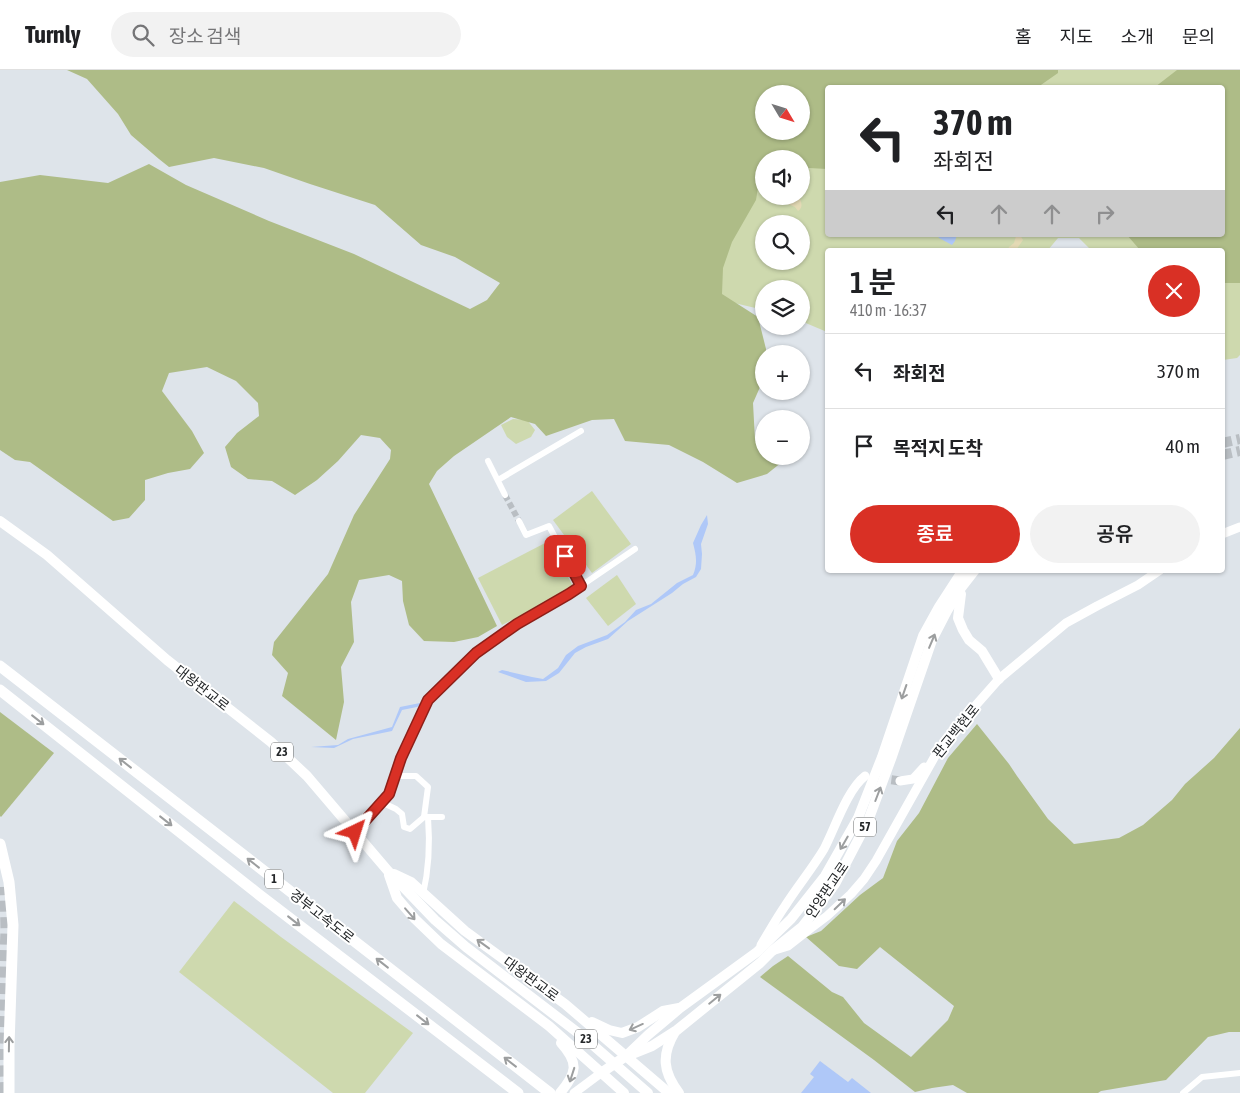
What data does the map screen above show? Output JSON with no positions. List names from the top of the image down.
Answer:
{
  "streets": {
    "highway": ["1", "경부고속도로"],
    "main road": [
      "대왕판교로",
      "23",
      "57",
      "안양판교로"
    ],
    "street": ["판교백현로"]
  },
  "crossings": [
    ["대왕판교로", "안양판교로"],
    ["판교백현로", "안양판교로"],
    ["57", "안양판교로"]
  ],
  "north": "bottom right",
  "page": {
    "header": "Turnly",
    "search": "장소 검색",
    "nav": [
      "홈",
      "지도",
      "소개",
      "문의"
    ],
    "map_buttons": ["+", "−"],
    "turn": ["370 m", "좌회전"],
    "heading": ["1 분", "410 m · 16:37"],
    "list": [
      {
        "name": "좌회전",
        "value": "370 m"
      },
      {
        "name": "목적지 도착",
        "value": "40 m"
      }
    ],
    "buttons": ["종료", "공유"]
  }
}
